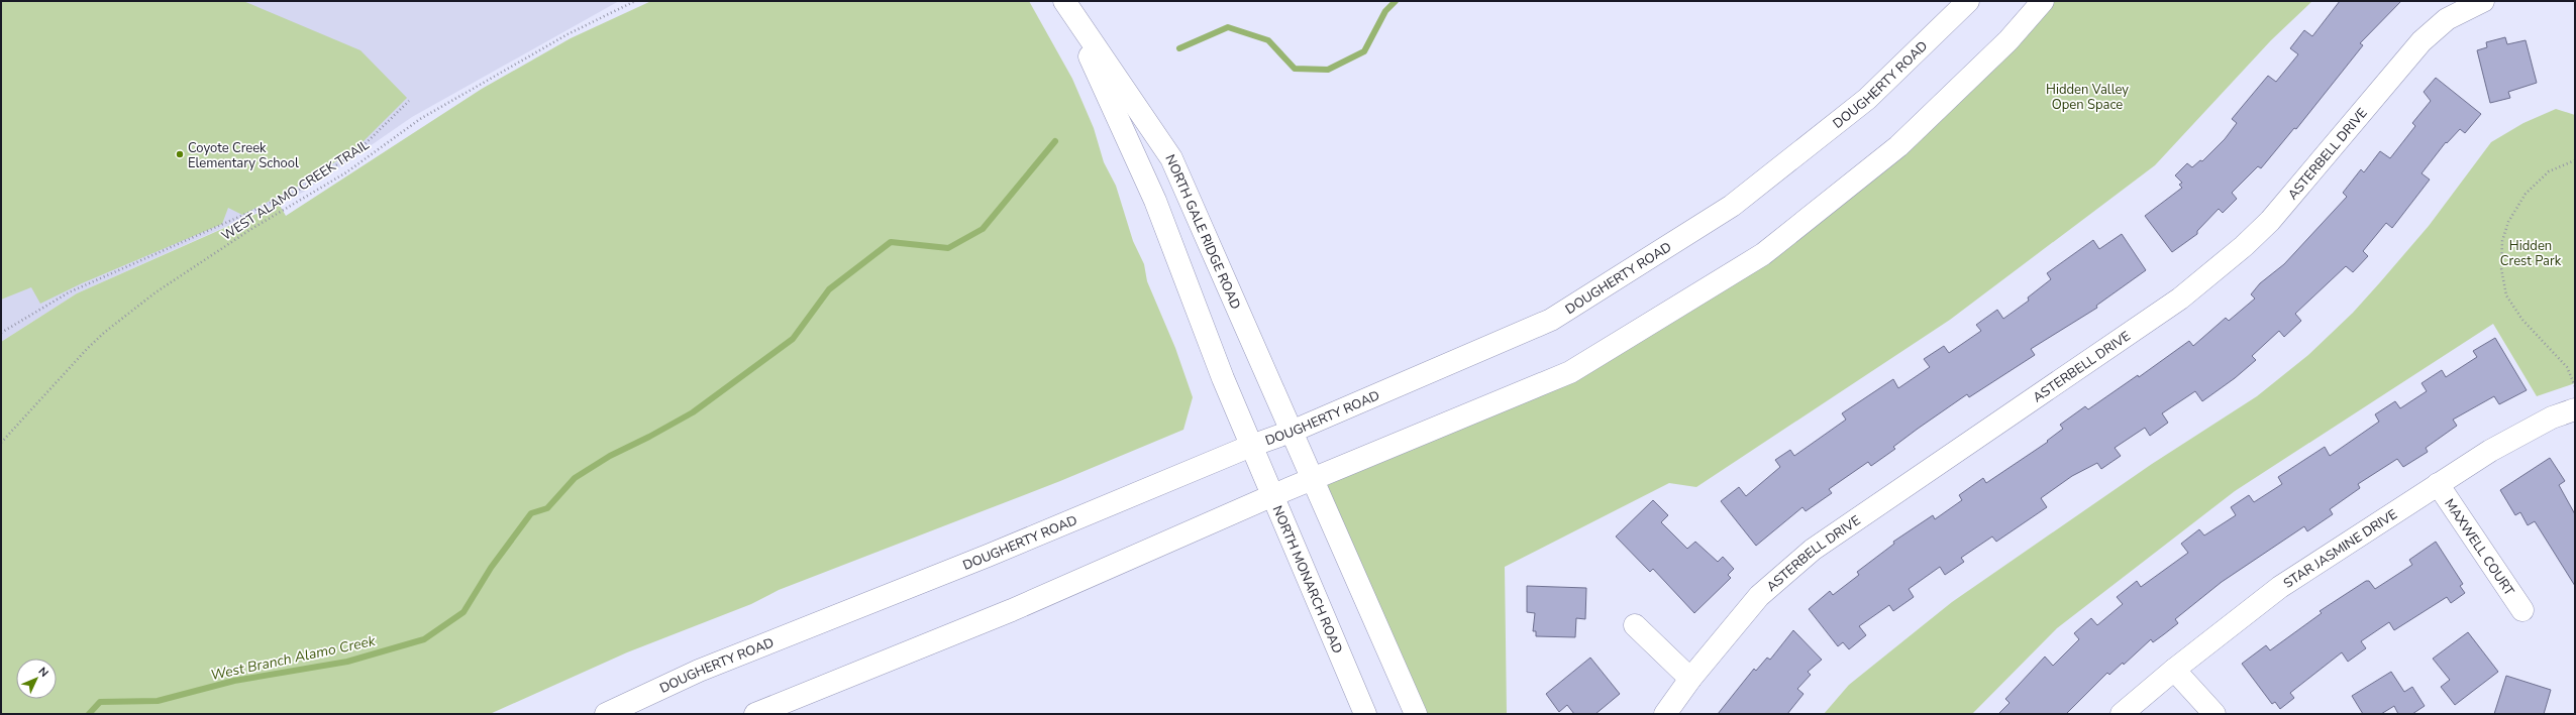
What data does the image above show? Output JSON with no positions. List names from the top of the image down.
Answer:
{
  "streets": {
    "street": [
      "DOUGHERTY ROAD",
      "ASTERBELL DRIVE",
      "NORTH GALE RIDGE ROAD",
      "MAXWELL COURT",
      "STAR JASMINE DRIVE",
      "NORTH MONARCH ROAD"
    ],
    "path": ["WEST ALAMO CREEK TRAIL"]
  },
  "crossings": [
    ["DOUGHERTY ROAD", "NORTH GALE RIDGE ROAD"],
    ["DOUGHERTY ROAD", "NORTH MONARCH ROAD"],
    ["NORTH GALE RIDGE ROAD", "NORTH MONARCH ROAD"],
    ["MAXWELL COURT", "STAR JASMINE DRIVE"]
  ],
  "water": ["West Branch Alamo Creek"],
  "parks": ["Hidden Valley Open Space", "Hidden Crest Park"],
  "places": ["Coyote Creek Elementary School"],
  "north": "top right"
}
